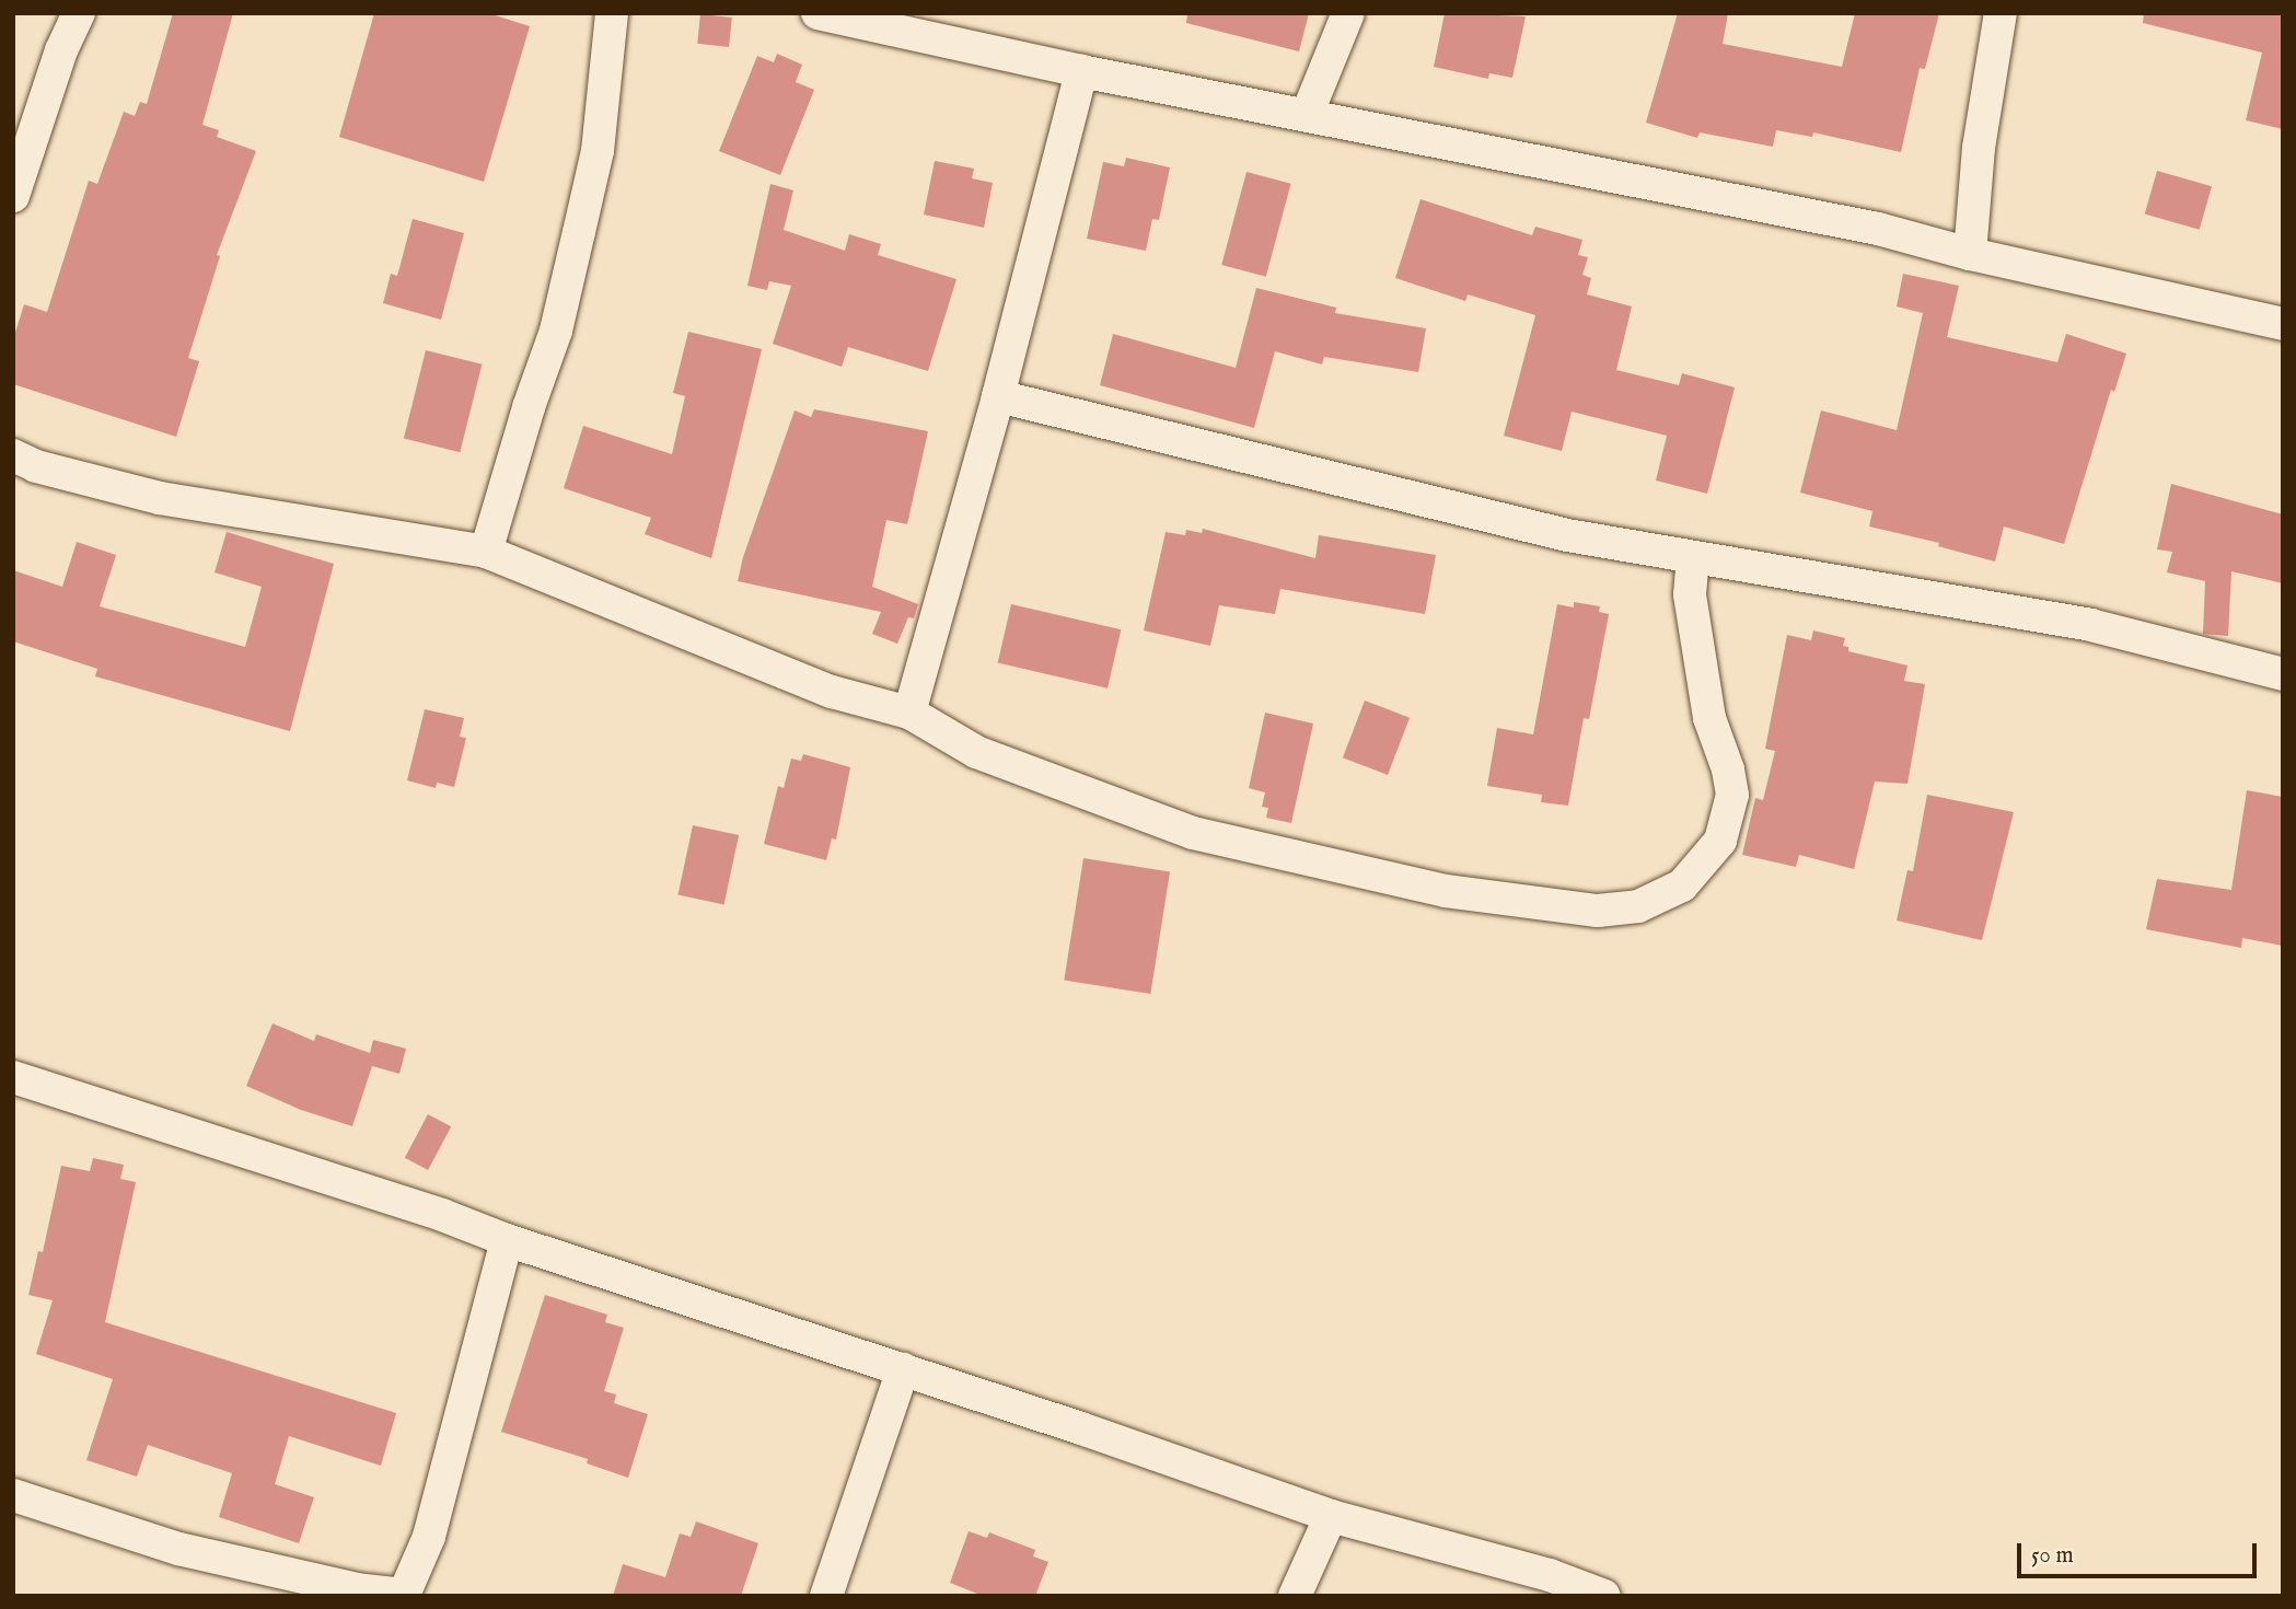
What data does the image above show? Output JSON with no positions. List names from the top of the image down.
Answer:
{
  "scale_bar": "50 m"
}
